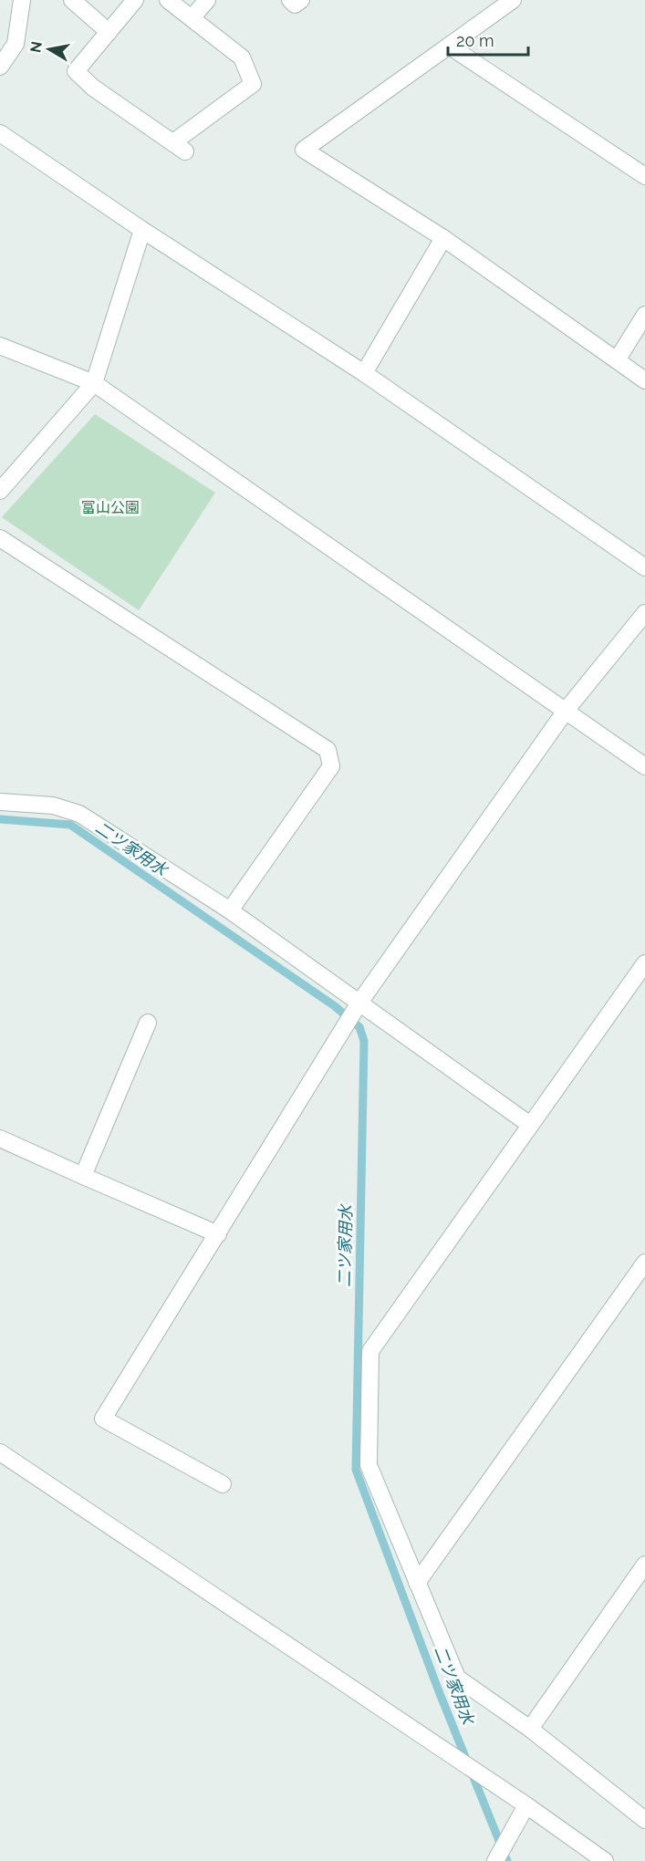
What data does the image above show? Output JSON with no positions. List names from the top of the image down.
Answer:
{
  "water": ["二ツ家用水"],
  "parks": ["富山公園"],
  "scale_bar": "20 m",
  "north": "left"
}
